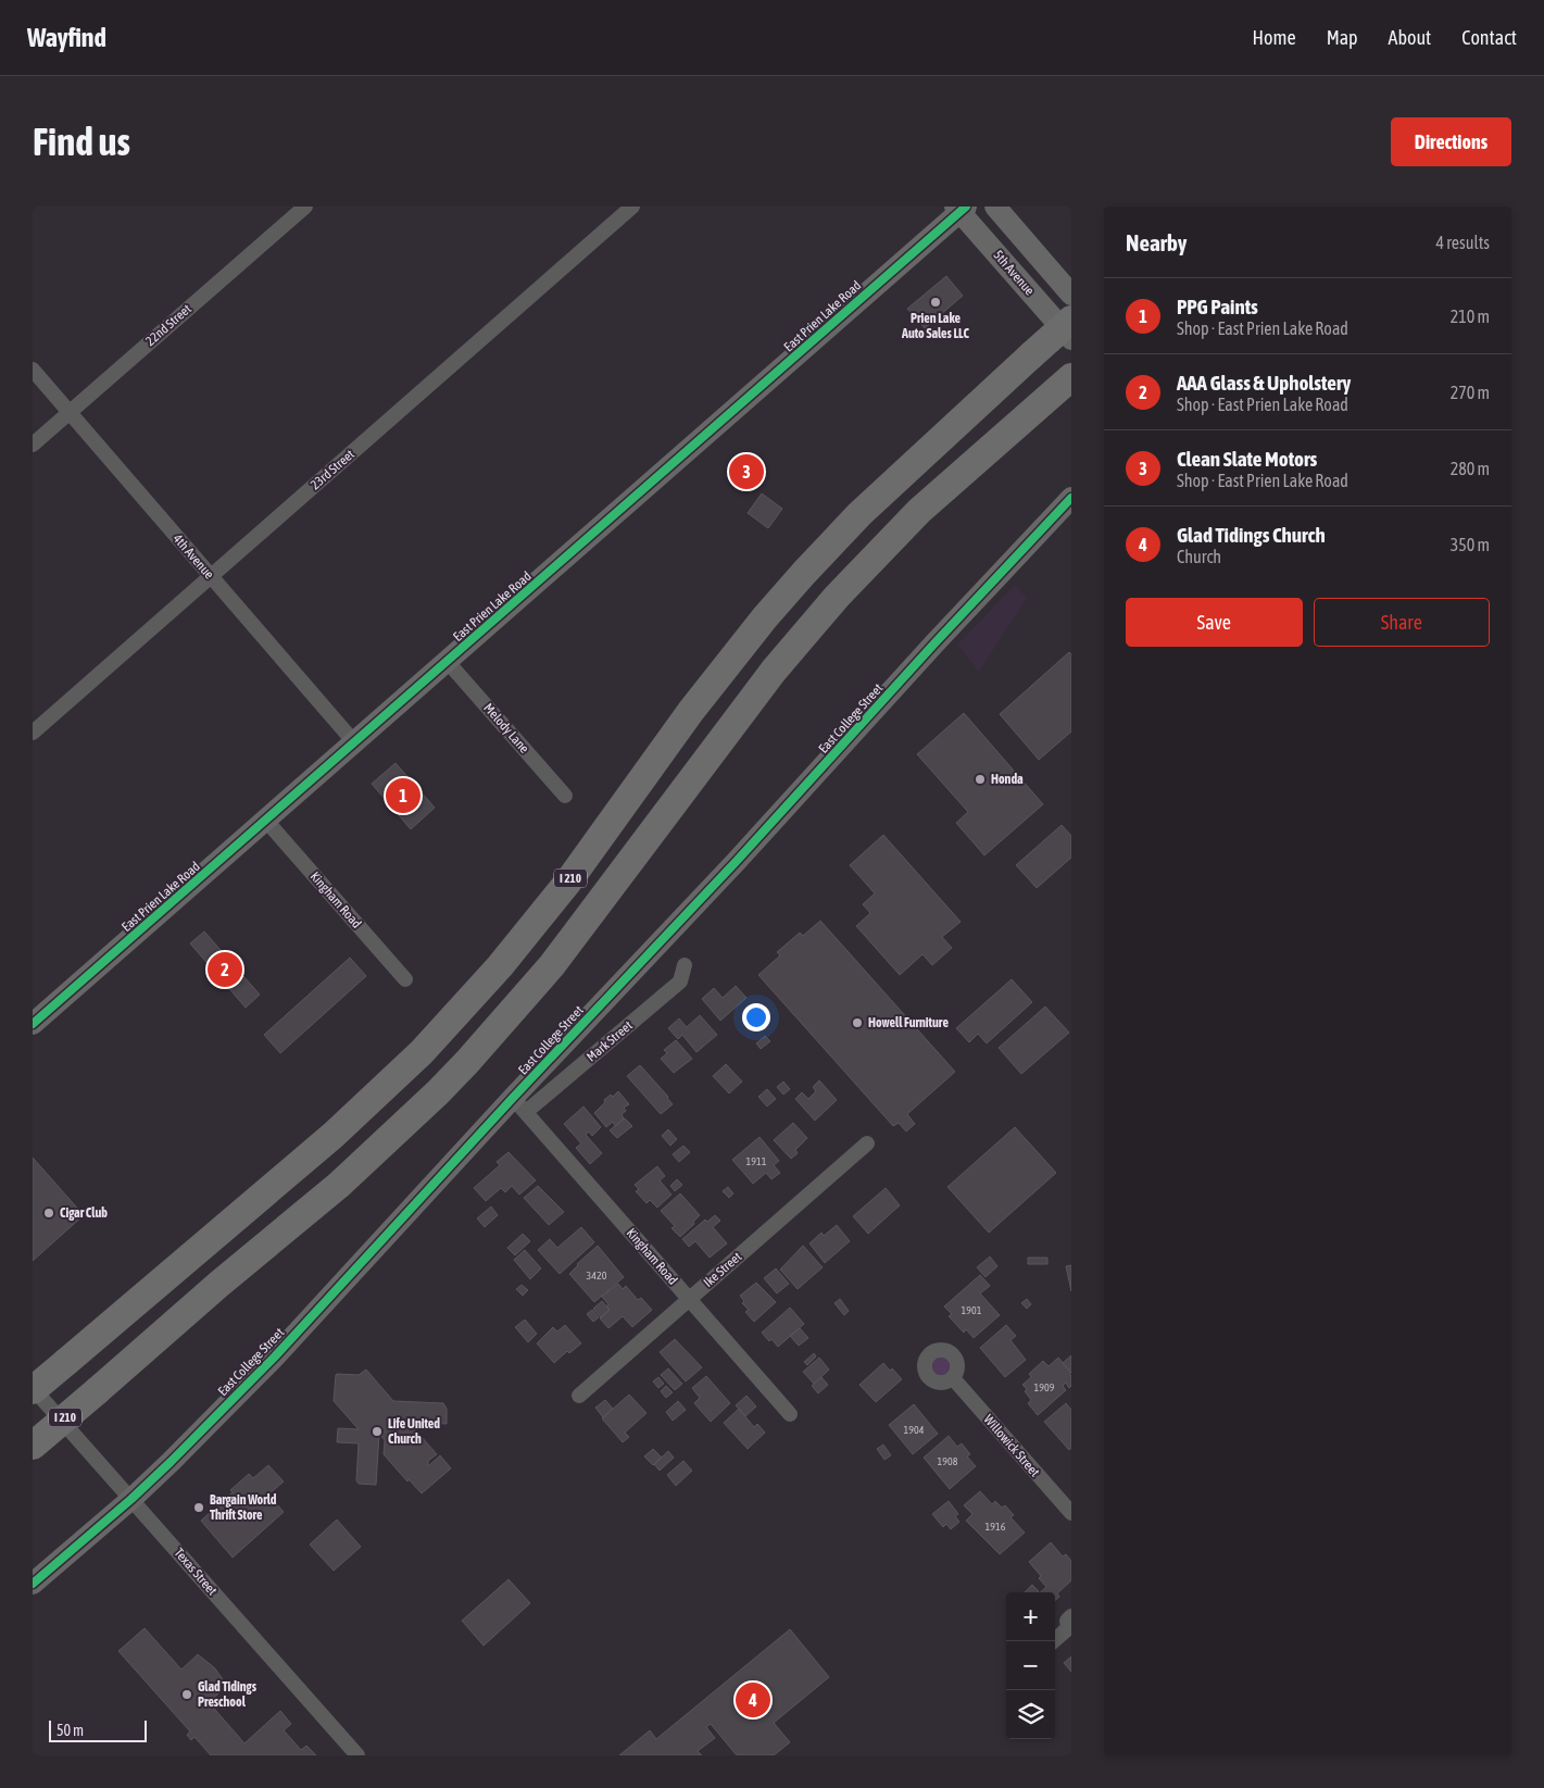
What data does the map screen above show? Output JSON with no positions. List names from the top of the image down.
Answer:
{
  "streets": {
    "highway": ["I 210"],
    "street": [
      "5th Avenue",
      "East Prien Lake Road",
      "22nd Street",
      "23rd Street",
      "4th Avenue",
      "East College Street",
      "Melody Lane",
      "Kingham Road",
      "Mark Street",
      "Ike Street",
      "Willowick Street",
      "Texas Street"
    ]
  },
  "crossings": [
    ["5th Avenue", "East Prien Lake Road"],
    ["East Prien Lake Road", "4th Avenue"],
    ["East Prien Lake Road", "Melody Lane"],
    ["East Prien Lake Road", "Kingham Road"],
    ["22nd Street", "4th Avenue"],
    ["23rd Street", "4th Avenue"],
    ["East College Street", "Kingham Road"],
    ["East College Street", "Mark Street"],
    ["East College Street", "Texas Street"],
    ["I 210", "Texas Street"],
    ["Kingham Road", "Mark Street"],
    ["Kingham Road", "Ike Street"]
  ],
  "places": [
    "Prien Lake Auto Sales LLC",
    "Honda",
    "Howell Furniture",
    "Cigar Club",
    "Life United Church",
    "Bargain World Thrift Store",
    "Glad Tidings Preschool"
  ],
  "house_numbers": [
    "1911",
    "3420",
    "1901",
    "1909",
    "1904",
    "1908",
    "1916"
  ],
  "scale_bar": "50 m",
  "page": {
    "header": "Wayfind",
    "nav": [
      "Home",
      "Map",
      "About",
      "Contact"
    ],
    "buttons": [
      "Directions",
      ["Save", "Share"]
    ],
    "title": "Find us",
    "heading": ["Nearby", "4 results"],
    "list": [
      {
        "mark": "1",
        "name": "PPG Paints",
        "note": "Shop · East Prien Lake Road",
        "value": "210 m"
      },
      {
        "mark": "2",
        "name": "AAA Glass & Upholstery",
        "note": "Shop · East Prien Lake Road",
        "value": "270 m"
      },
      {
        "mark": "3",
        "name": "Clean Slate Motors",
        "note": "Shop · East Prien Lake Road",
        "value": "280 m"
      },
      {
        "mark": "4",
        "name": "Glad Tidings Church",
        "note": "Church",
        "value": "350 m"
      }
    ],
    "pins": [
      "3",
      "1",
      "2",
      "4"
    ],
    "map_buttons": ["+", "−"],
    "scale": "50 m"
  }
}
